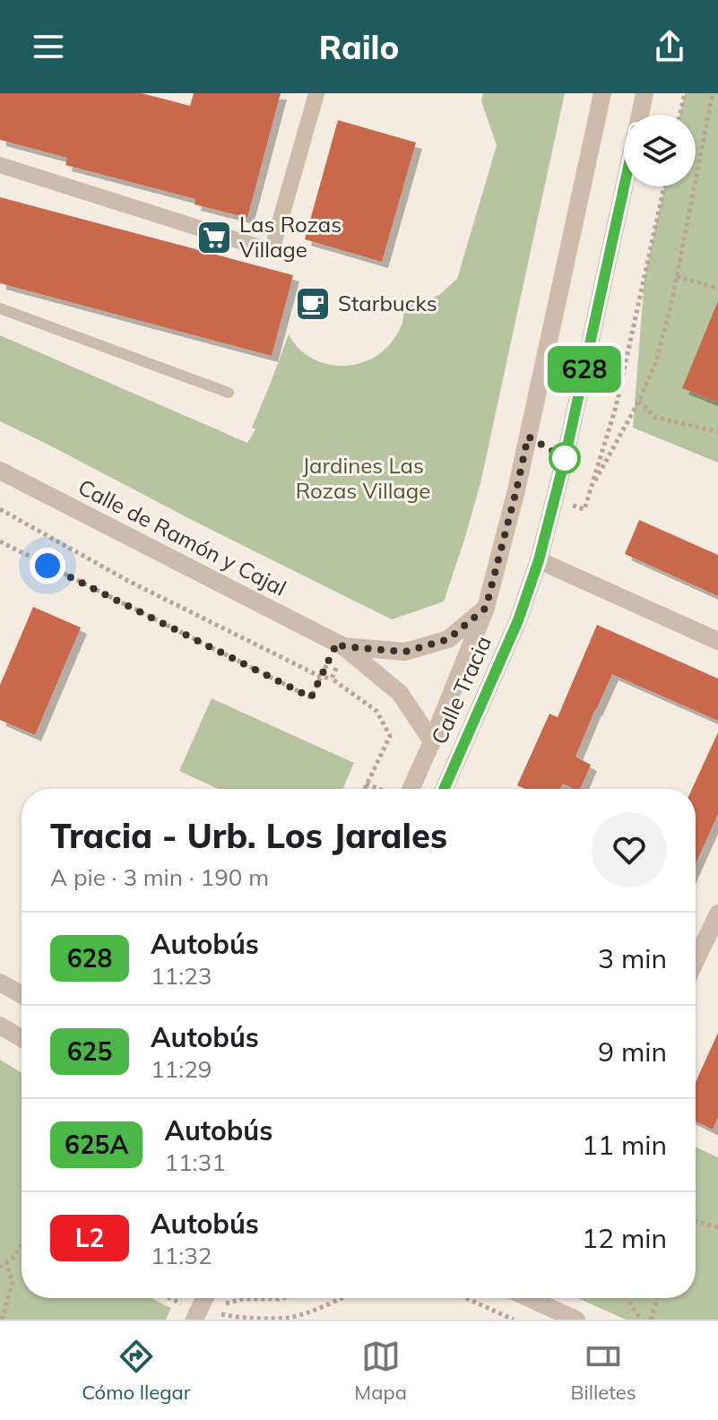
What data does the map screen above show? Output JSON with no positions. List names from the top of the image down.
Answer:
{
  "streets": {
    "street": ["Calle de Ramón y Cajal", "Calle Tracia"]
  },
  "crossings": [
    ["Calle de Ramón y Cajal", "Calle Tracia"]
  ],
  "parks": ["Jardines Las Rozas Village"],
  "places": {
    "supermarket": ["Las Rozas Village"],
    "cafe": ["Starbucks"]
  },
  "lines": ["bus line 628"],
  "page": {
    "header": "Railo",
    "on_map": "628",
    "heading": ["Tracia - Urb. Los Jarales", "A pie · 3 min · 190 m"],
    "list": [
      {
        "mark": "628",
        "name": "Autobús",
        "note": "11:23",
        "value": "3 min"
      },
      {
        "mark": "625",
        "name": "Autobús",
        "note": "11:29",
        "value": "9 min"
      },
      {
        "mark": "625A",
        "name": "Autobús",
        "note": "11:31",
        "value": "11 min"
      },
      {
        "mark": "L2",
        "name": "Autobús",
        "note": "11:32",
        "value": "12 min"
      }
    ],
    "tabs": ["Cómo llegar", "Mapa", "Billetes"]
  }
}
